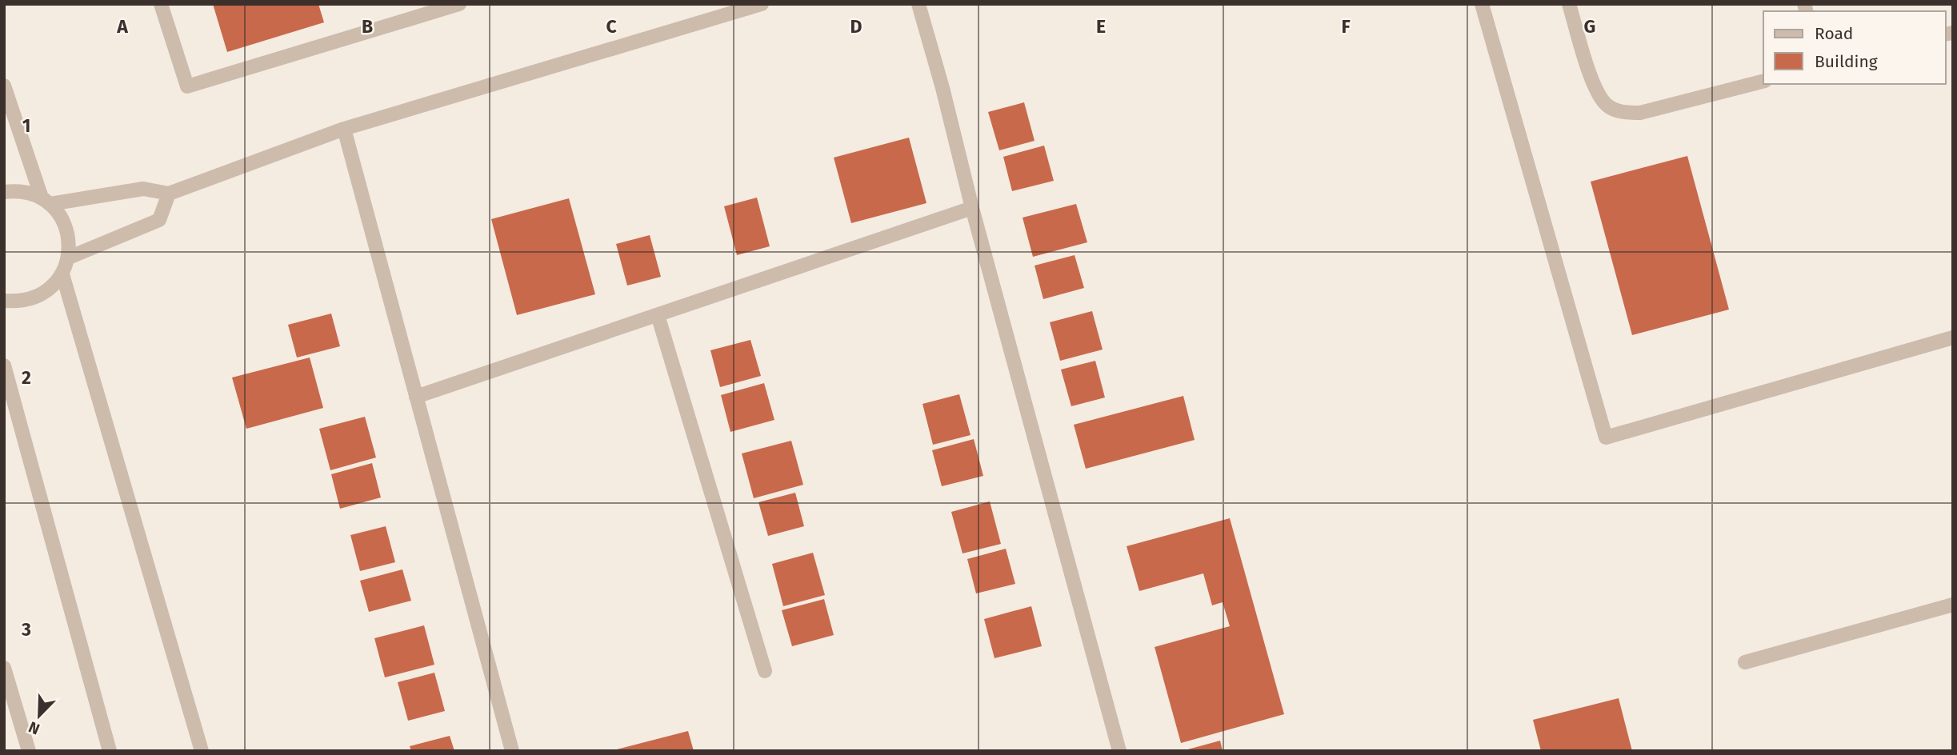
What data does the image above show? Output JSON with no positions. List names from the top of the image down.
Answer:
{
  "legend": ["Road", "Building"],
  "north": "bottom left",
  "grid": {
    "columns": [
      "A",
      "B",
      "C",
      "D",
      "E",
      "F",
      "G"
    ],
    "rows": ["1", "2", "3"]
  }
}
